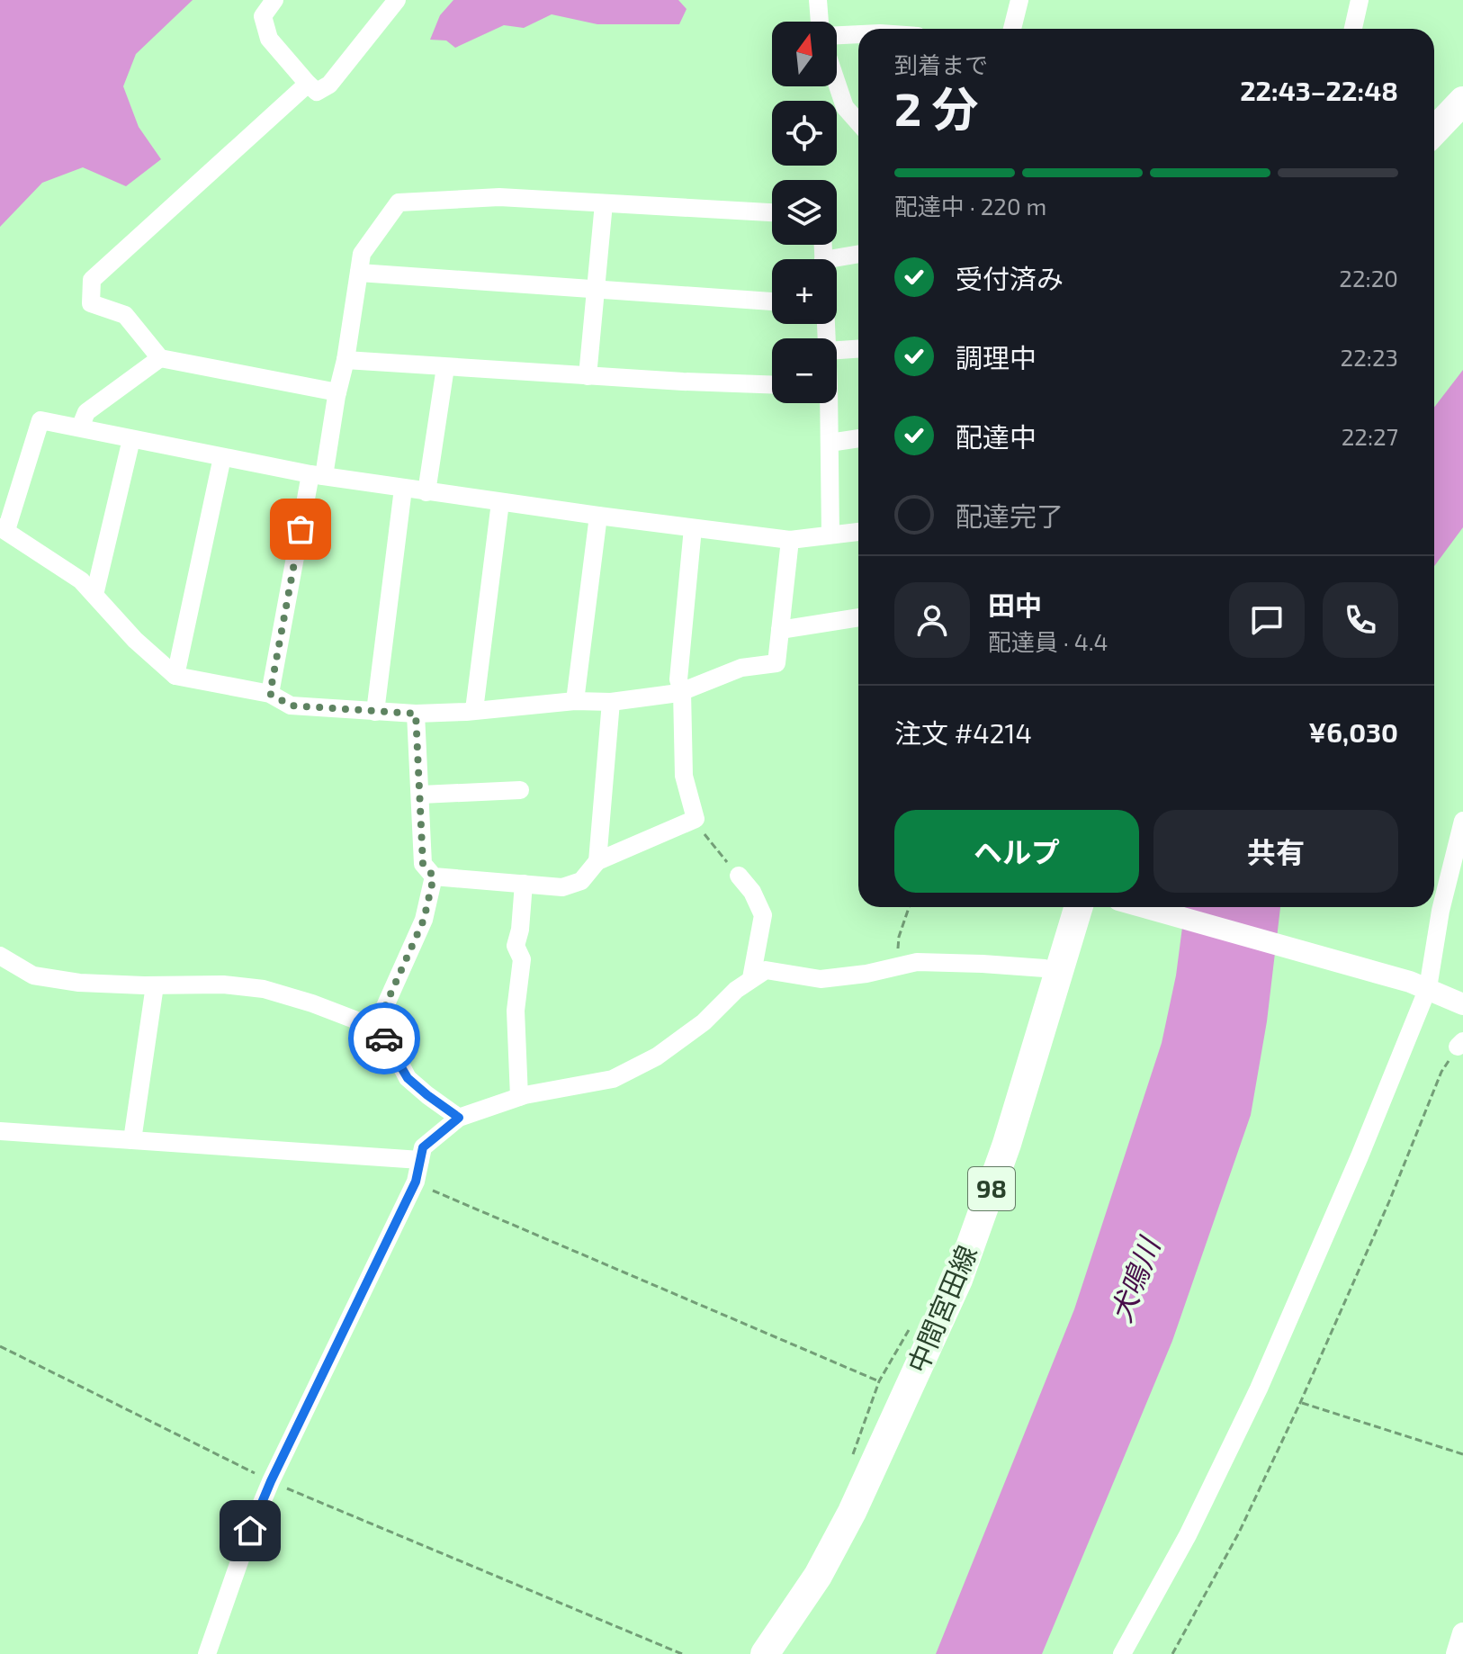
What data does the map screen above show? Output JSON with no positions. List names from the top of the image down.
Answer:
{
  "streets": {
    "main road": ["98", "中間宮田線"]
  },
  "water": ["犬鳴川"],
  "north": "top",
  "page": {
    "map_buttons": ["+", "−"],
    "heading": ["2 分", "到着まで", "22:43–22:48"],
    "panel": [
      "田中",
      "配達員 · 4.4",
      "注文 #4214",
      "¥6,030"
    ],
    "bar": "配達中 · 220 m",
    "list": [
      ["受付済み", "22:20"],
      ["調理中", "22:23"],
      ["配達中", "22:27"],
      "配達完了"
    ],
    "buttons": ["ヘルプ", "共有"]
  }
}
